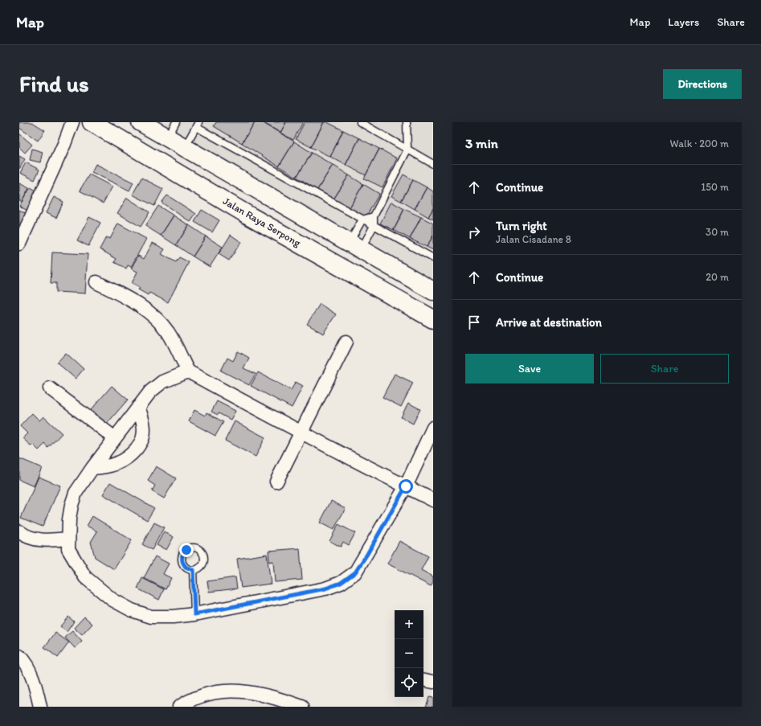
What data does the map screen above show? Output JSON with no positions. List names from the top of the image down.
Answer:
{
  "streets": {
    "main road": ["Jalan Raya Serpong"]
  },
  "page": {
    "header": "Map",
    "nav": ["Map", "Layers", "Share"],
    "buttons": [
      "Directions",
      ["Save", "Share"]
    ],
    "title": "Find us",
    "heading": ["3 min", "Walk · 200 m"],
    "list": [
      ["Continue", "150 m"],
      ["Turn right", "Jalan Cisadane 8", "30 m"],
      ["Continue", "20 m"],
      "Arrive at destination"
    ],
    "map_buttons": ["+", "−"]
  }
}
